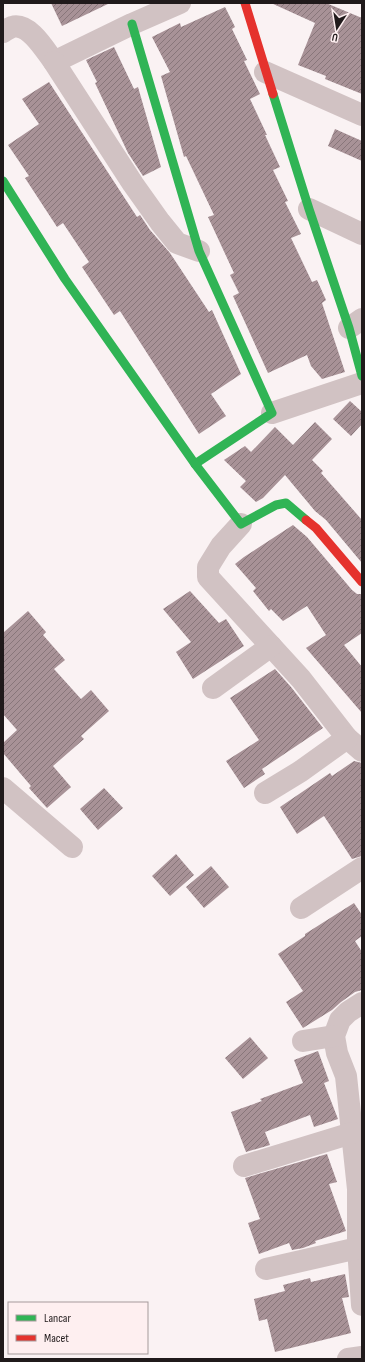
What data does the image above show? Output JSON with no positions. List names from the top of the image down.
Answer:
{
  "legend": ["Lancar", "Macet"],
  "north": "bottom"
}
